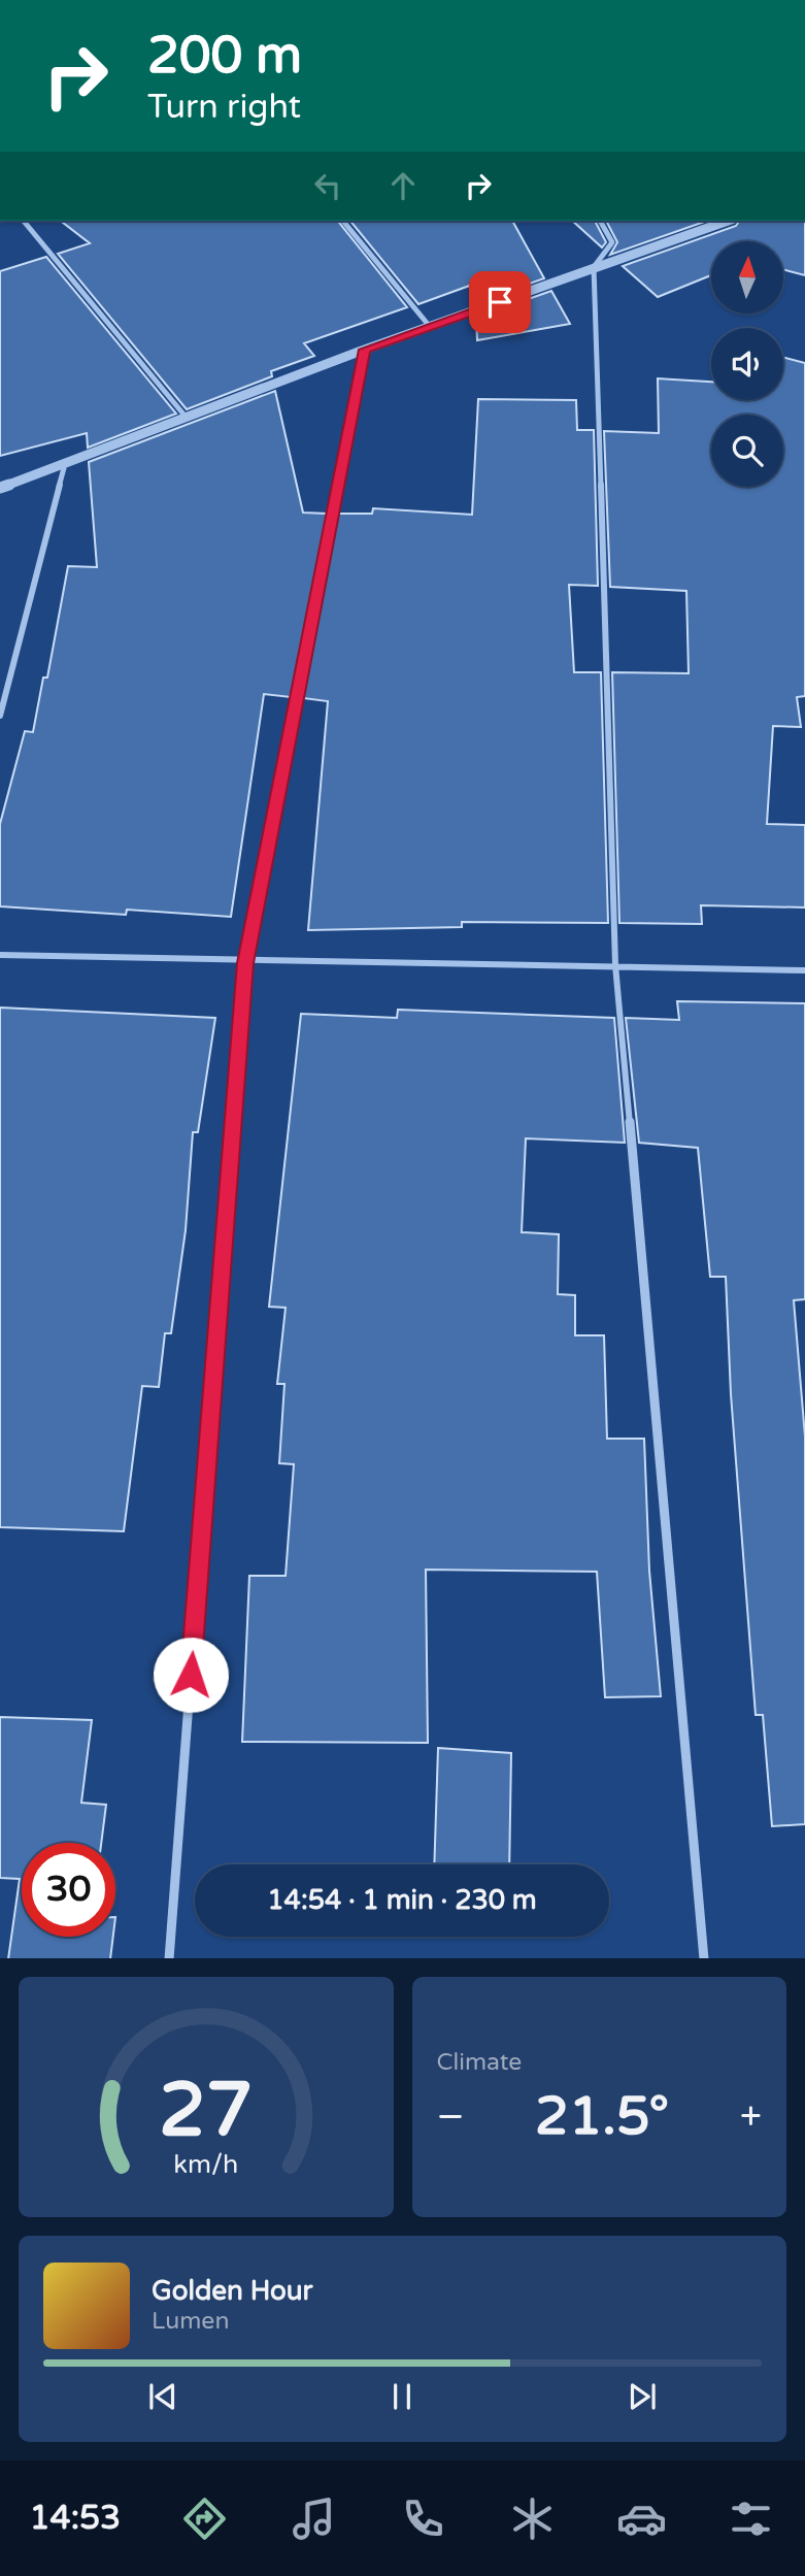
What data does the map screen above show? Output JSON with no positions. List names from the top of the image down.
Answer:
{
  "north": "top",
  "page": {
    "turn": ["200 m", "Turn right"],
    "limit": "30",
    "trip": "14:54 · 1 min · 230 m",
    "tile": "Climate",
    "heat": ["−", "21.5°", "+"],
    "song": ["Golden Hour", "Lumen"],
    "tabs": "14:53",
    "gauge": ["27", "km/h"]
  }
}
